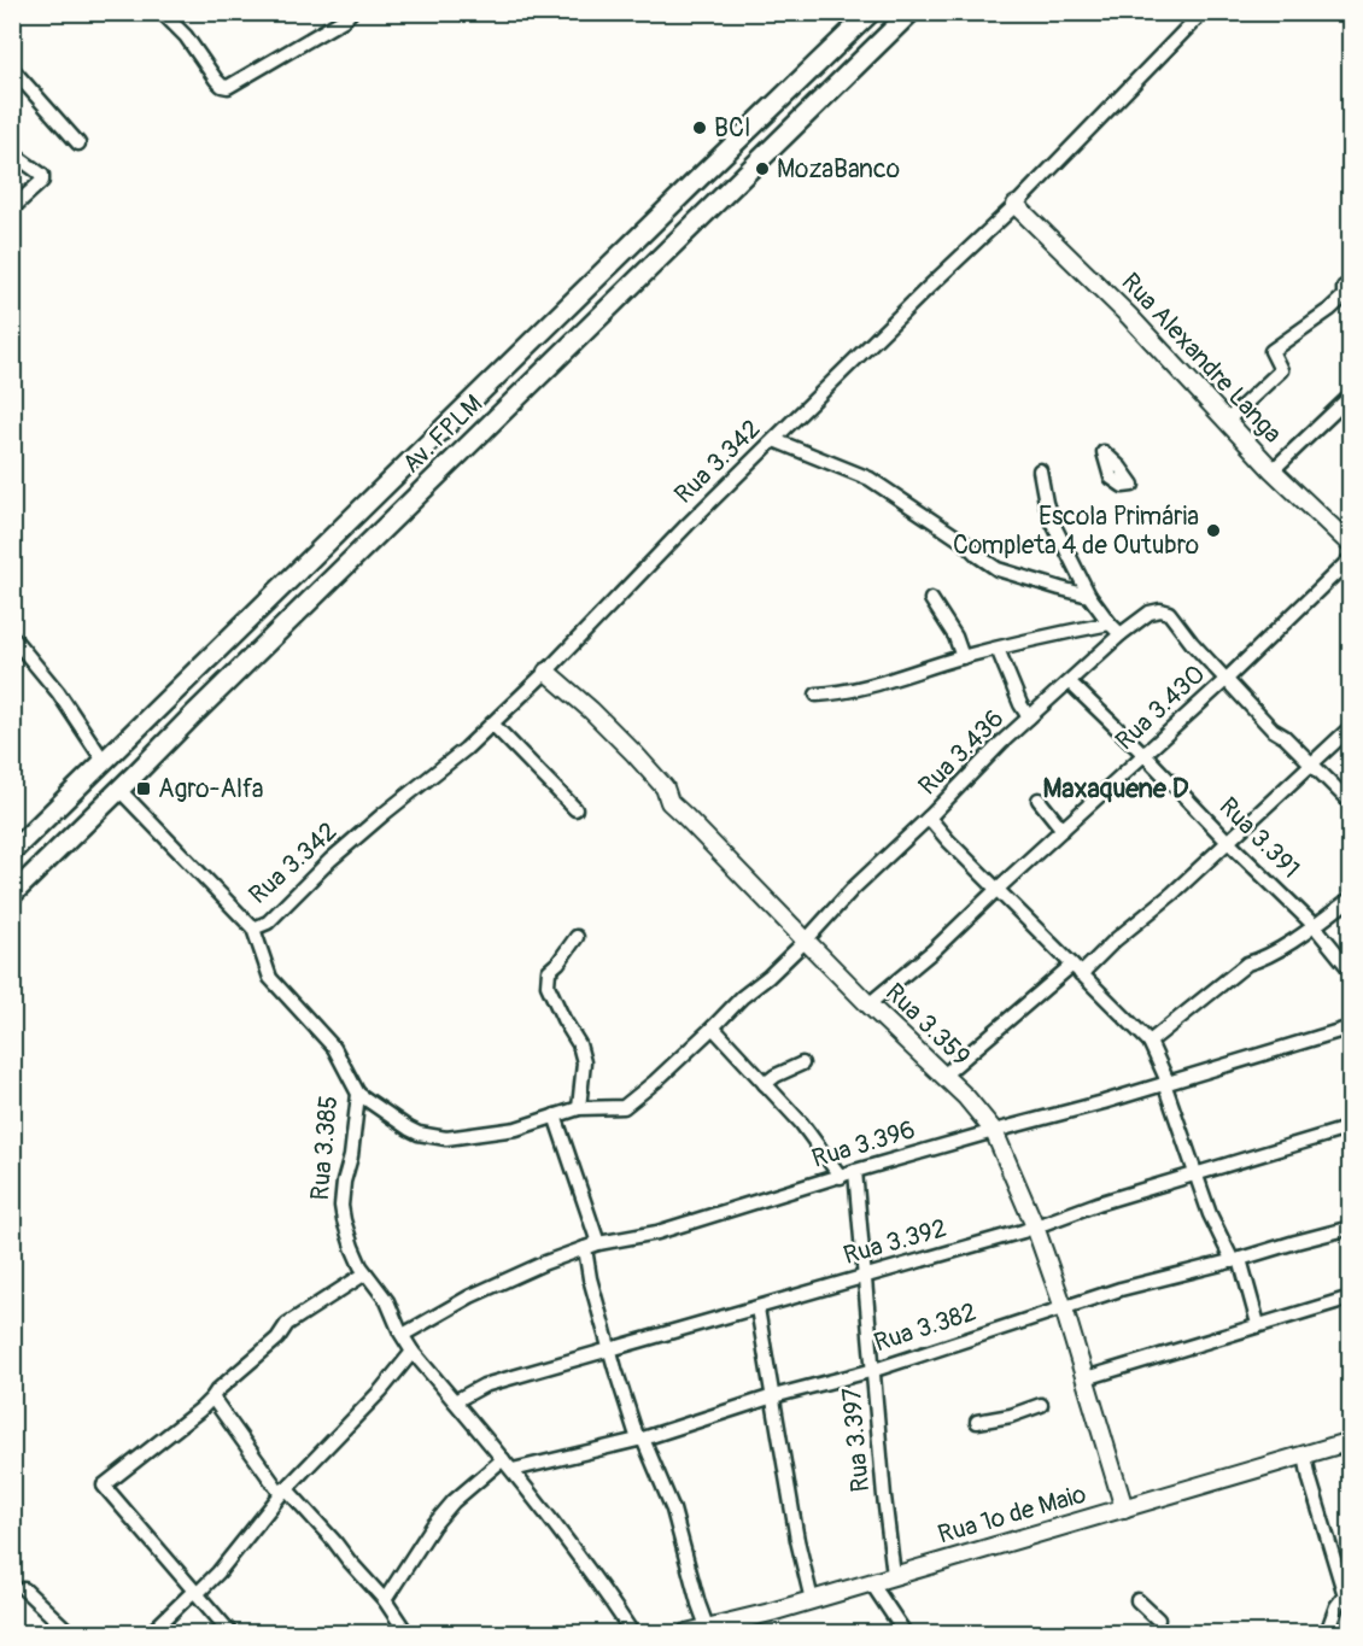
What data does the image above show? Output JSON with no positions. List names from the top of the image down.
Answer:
{
  "streets": {
    "main road": ["Av. FPLM"],
    "street": [
      "Rua Alexandre Langa",
      "Rua 3.342",
      "Rua 3.430",
      "Rua 3.436",
      "Rua 3.391",
      "Rua 3.359",
      "Rua 3.396",
      "Rua 3.385",
      "Rua 3.392",
      "Rua 3.382",
      "Rua 3.397",
      "Rua 1º de Maio"
    ]
  },
  "crossings": [
    ["Rua Alexandre Langa", "Rua 3.342"],
    ["Av. FPLM", "Rua 3.385"],
    ["Rua 3.342", "Rua 3.359"],
    ["Rua 3.342", "Rua 3.385"],
    ["Rua 3.430", "Rua 3.436"],
    ["Rua 3.430", "Rua 3.391"],
    ["Rua 3.430", "Rua 3.359"],
    ["Rua 3.436", "Rua 3.391"],
    ["Rua 3.436", "Rua 3.359"],
    ["Rua 3.436", "Rua 3.385"],
    ["Rua 3.359", "Rua 3.396"],
    ["Rua 3.359", "Rua 3.392"],
    ["Rua 3.359", "Rua 3.382"],
    ["Rua 3.359", "Rua 1º de Maio"],
    ["Rua 3.396", "Rua 3.385"],
    ["Rua 3.396", "Rua 3.397"],
    ["Rua 3.385", "Rua 3.392"],
    ["Rua 3.385", "Rua 3.382"],
    ["Rua 3.392", "Rua 3.397"],
    ["Rua 3.382", "Rua 3.397"],
    ["Rua 3.397", "Rua 1º de Maio"]
  ],
  "districts": ["Maxaquene D"],
  "places": {
    "other": ["BCI", "MozaBanco", "Escola Primária Completa 4 de Outubro"],
    "transit": ["Agro-Alfa"]
  }
}
